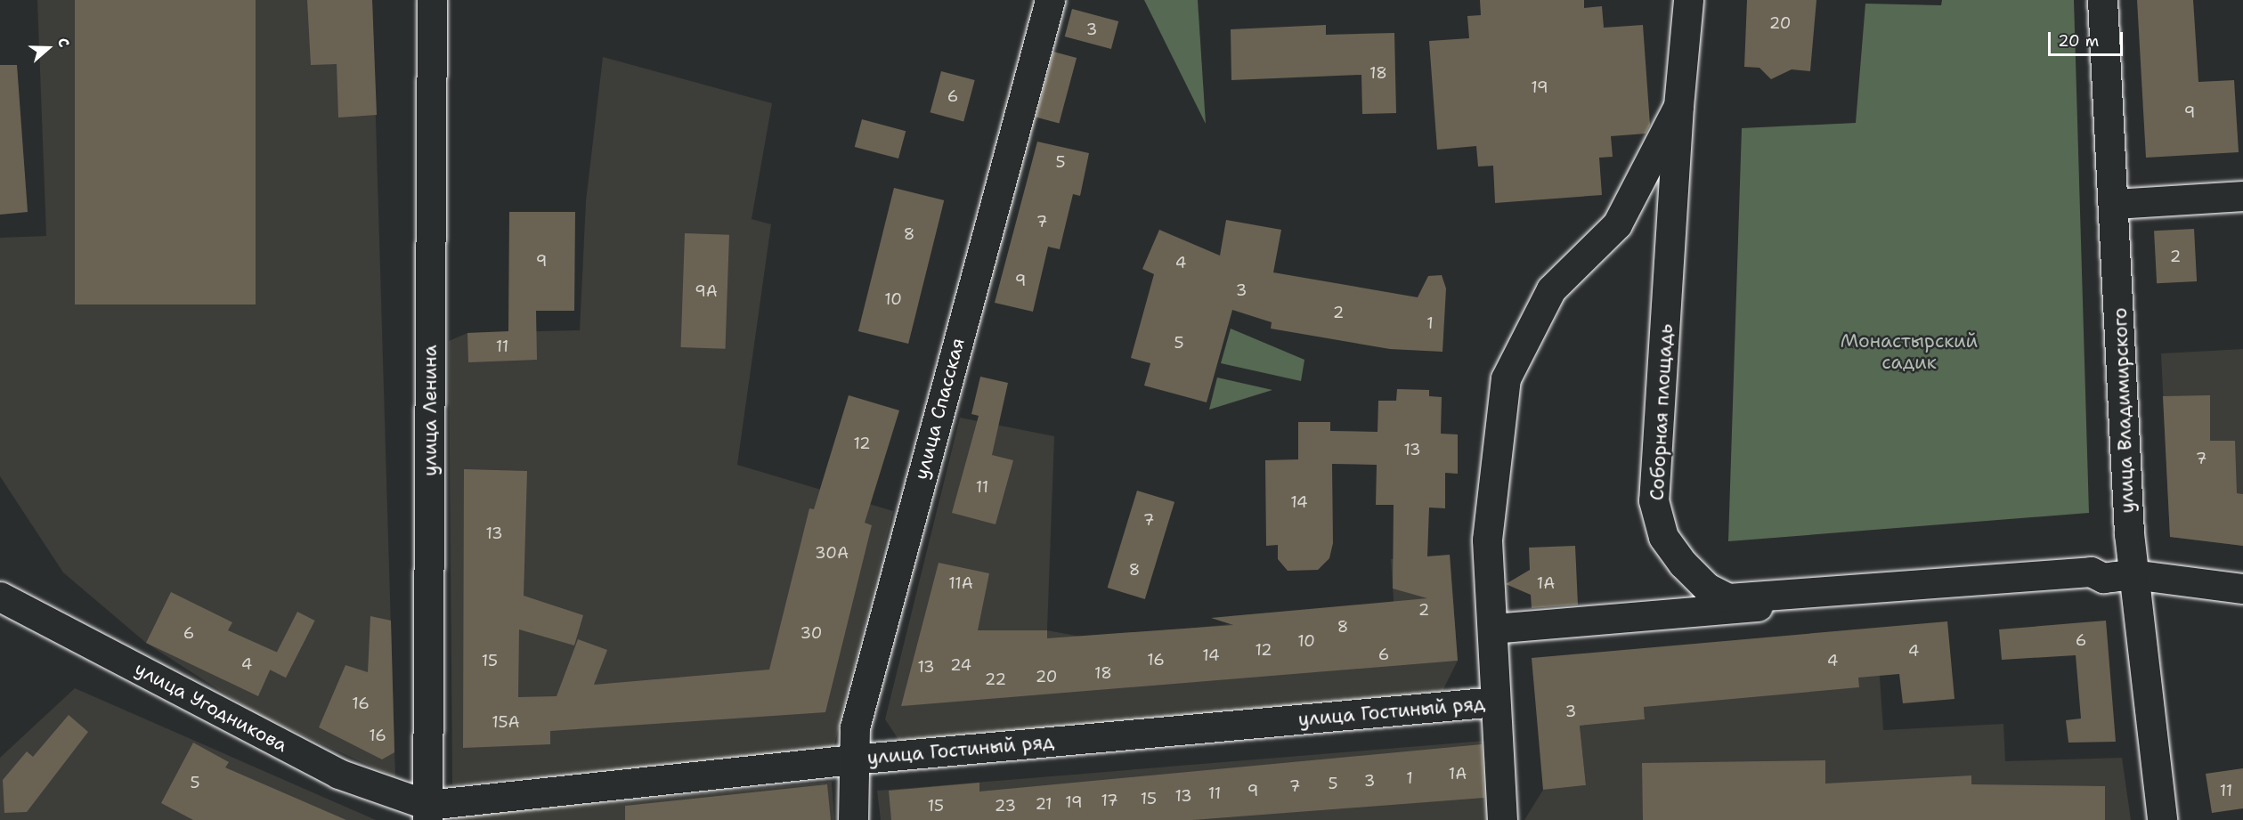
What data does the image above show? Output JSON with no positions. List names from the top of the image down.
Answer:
{
  "streets": {
    "street": [
      "улица Спасская",
      "улица Ленина",
      "улица Владимирского",
      "Соборная площадь",
      "улица Угодникова",
      "улица Гостиный ряд"
    ]
  },
  "crossings": [
    ["улица Спасская", "улица Гостиный ряд"],
    ["улица Ленина", "улица Угодникова"],
    ["улица Ленина", "улица Гостиный ряд"],
    ["улица Владимирского", "Соборная площадь"],
    ["Соборная площадь", "улица Гостиный ряд"],
    ["улица Угодникова", "улица Гостиный ряд"]
  ],
  "parks": ["Монастырский садик"],
  "house_numbers": [
    "20",
    "3",
    "18",
    "19",
    "6",
    "9",
    "5",
    "7",
    "8",
    "2",
    "9",
    "4",
    "9",
    "3",
    "9А",
    "10",
    "2",
    "1",
    "5",
    "11",
    "12",
    "13",
    "7",
    "11",
    "14",
    "7",
    "13",
    "30А",
    "8",
    "11А",
    "1А",
    "2",
    "8",
    "6",
    "30",
    "6",
    "10",
    "12",
    "4",
    "6",
    "14",
    "16",
    "15",
    "4",
    "4",
    "24",
    "13",
    "18",
    "20",
    "22",
    "16",
    "3",
    "15А",
    "16",
    "1А",
    "1",
    "3",
    "5",
    "5",
    "7",
    "9",
    "11",
    "11",
    "13",
    "15",
    "17",
    "19",
    "21",
    "15",
    "23"
  ],
  "scale_bar": "20 m",
  "north": "right"
}
